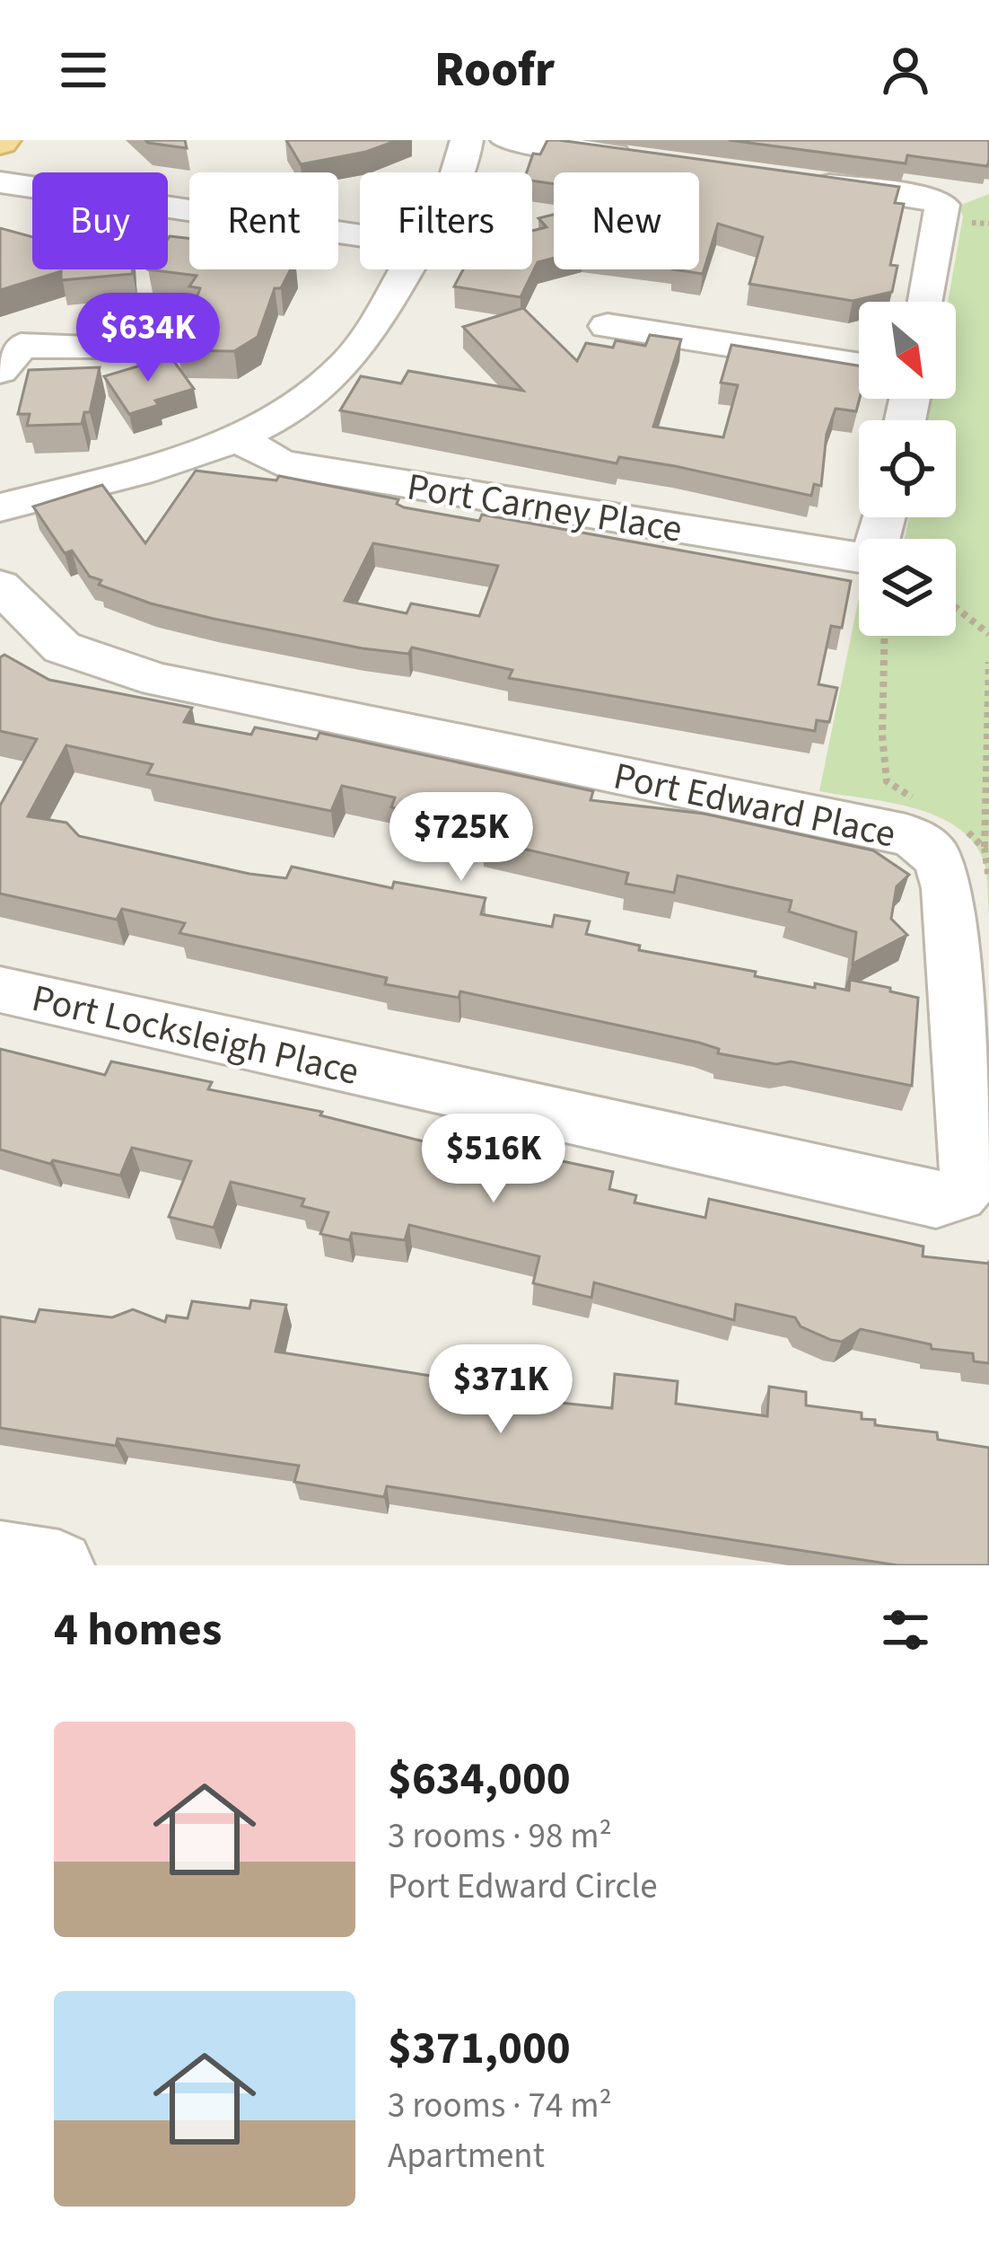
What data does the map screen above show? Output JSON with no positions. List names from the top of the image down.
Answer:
{
  "streets": {
    "street": ["Port Carney Place", "Port Edward Place", "Port Locksleigh Place"]
  },
  "crossings": [
    ["Port Edward Place", "Port Locksleigh Place"]
  ],
  "north": "bottom right",
  "page": {
    "header": "Roofr",
    "chip": [
      "Buy",
      "Rent",
      "Filters",
      "New"
    ],
    "price": [
      "$634K",
      "$725K",
      "$516K",
      "$371K"
    ],
    "heading": "4 homes",
    "list": [
      {
        "name": "$634,000",
        "note": "3 rooms · 98 m² · Port Edward Circle"
      },
      {
        "name": "$371,000",
        "note": "3 rooms · 74 m² · Apartment"
      }
    ]
  }
}
